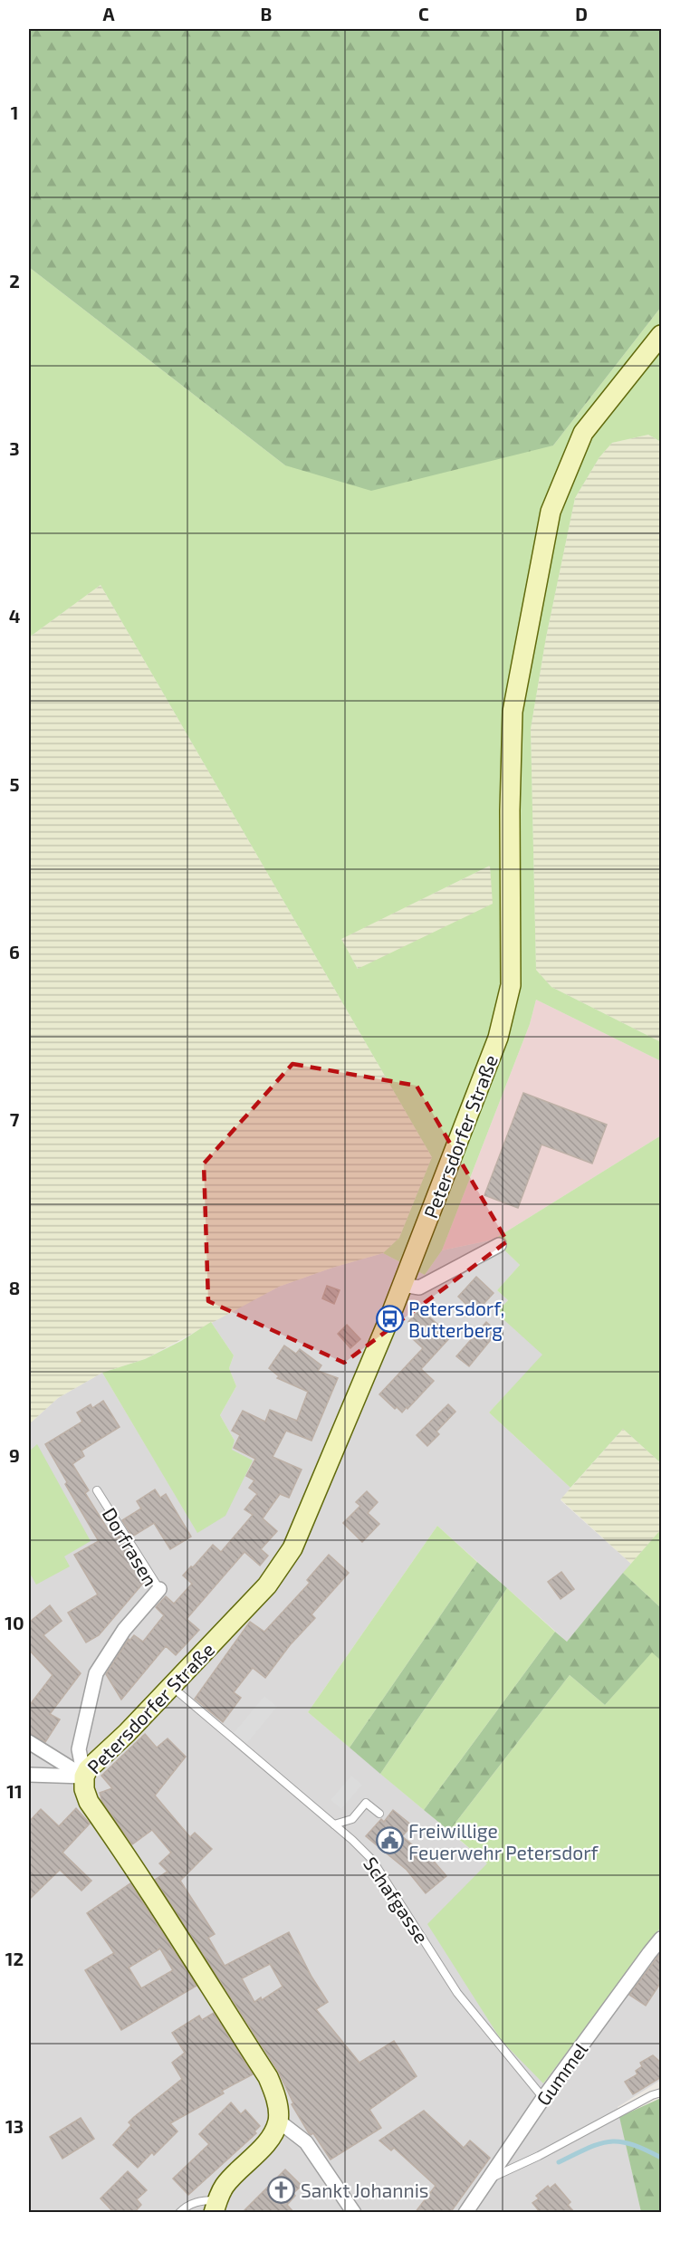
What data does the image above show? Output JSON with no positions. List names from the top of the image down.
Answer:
{
  "streets": {
    "main road": ["Petersdorfer Straße"],
    "street": ["Dorfrasen", "Gummel"],
    "lane": ["Schafgasse"]
  },
  "crossings": [
    ["Petersdorfer Straße", "Dorfrasen"],
    ["Petersdorfer Straße", "Schafgasse"],
    ["Schafgasse", "Gummel"]
  ],
  "places": {
    "bus stop": ["Petersdorf, Butterberg"],
    "public building": ["Freiwillige Feuerwehr Petersdorf"],
    "church": ["Sankt Johannis"]
  },
  "grid": {
    "columns": [
      "A",
      "B",
      "C",
      "D"
    ],
    "rows": [
      "1",
      "2",
      "3",
      "4",
      "5",
      "6",
      "7",
      "8",
      "9",
      "10",
      "11",
      "12",
      "13"
    ]
  }
}
